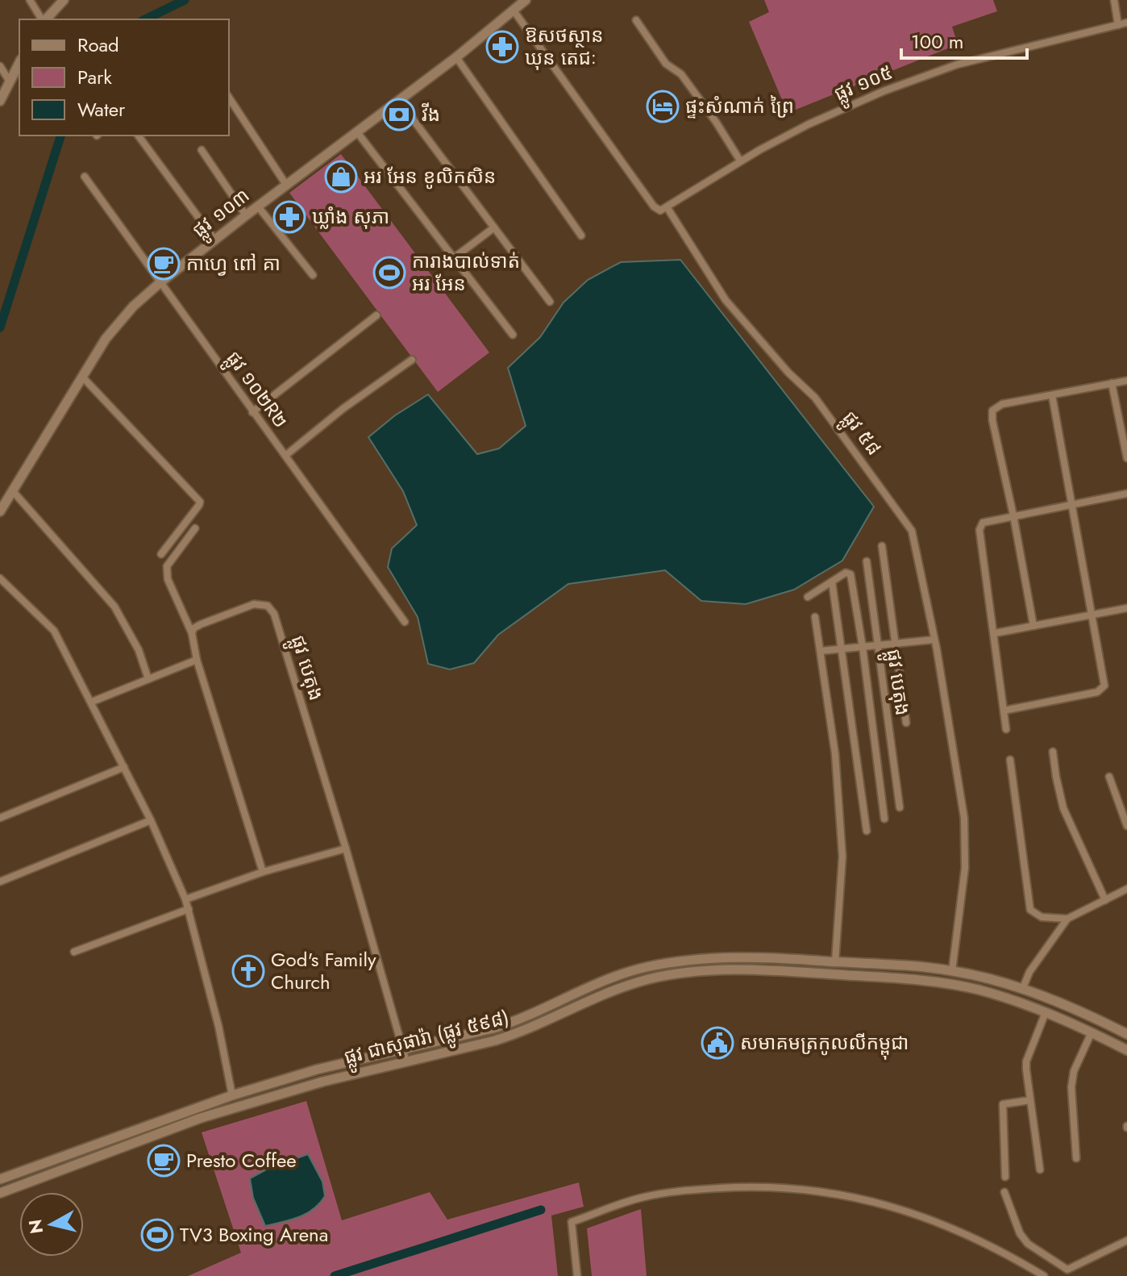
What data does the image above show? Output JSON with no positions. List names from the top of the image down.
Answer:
{
  "streets": {
    "main road": ["ផ្លូវ ១០៣", "ផ្លូវ ជាសុផារ៉ា (ផ្លូវ ៥៩៨)"],
    "street": [
      "ផ្លូវ ១០៥",
      "ផ្លូវ ១០២R២",
      "ផ្លូវ ៥៨",
      "ផ្លូវ បេតុង"
    ]
  },
  "crossings": [
    ["ផ្លូវ ១០៥", "ផ្លូវ ៥៨"],
    ["ផ្លូវ ១០៣", "ផ្លូវ ១០២R២"],
    ["ផ្លូវ ១០៣", "ផ្លូវ ៥៨"],
    ["ផ្លូវ ៥៨", "ផ្លូវ ជាសុផារ៉ា (ផ្លូវ ៥៩៨)"],
    ["ផ្លូវ បេតុង", "ផ្លូវ ជាសុផារ៉ា (ផ្លូវ ៥៩៨)"]
  ],
  "places": {
    "pharmacy": ["ឱសថស្ថាន ឃុន តេជៈ", "ឃ្លាំង សុភា"],
    "hotel": ["ផ្ទះសំណាក់ ព្រៃ"],
    "bank": ["វីង"],
    "shop": ["អរ អែន ខូលិកសិន"],
    "cafe": ["កាហ្វេ ពៅ គា", "Presto Coffee"],
    "sports": ["ការាងបាល់ទាត់ អរ អែន", "TV3 Boxing Arena"],
    "church": ["God's Family Church"],
    "public building": ["សមាគមត្រកូលលីកម្ពុជា"]
  },
  "legend": ["Road", "Park", "Water"],
  "scale_bar": "100 m",
  "north": "left"
}
